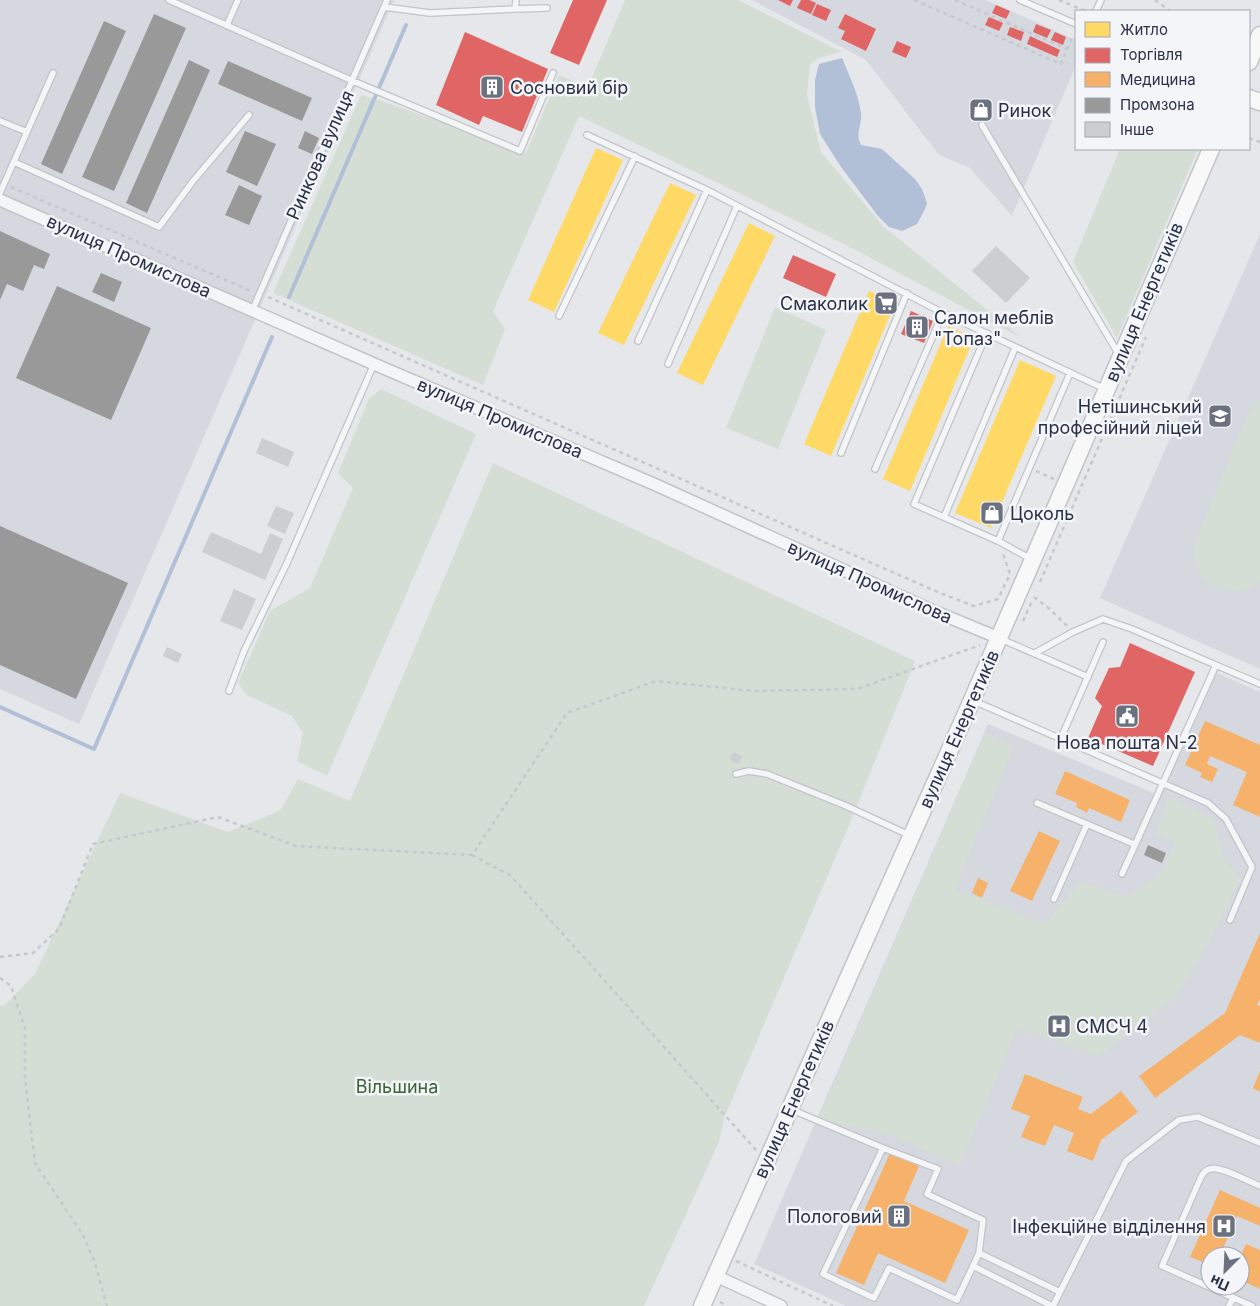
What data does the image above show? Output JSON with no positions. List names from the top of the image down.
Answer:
{
  "streets": {
    "main road": ["вулиця Енергетиків"],
    "street": ["вулиця Промислова"],
    "lane": ["Ринкова вулиця"]
  },
  "crossings": [
    ["Ринкова вулиця", "вулиця Промислова"],
    ["вулиця Промислова", "вулиця Енергетиків"]
  ],
  "parks": ["Вільшина"],
  "places": {
    "building": ["Сосновий бір", "Салон меблів \"Топаз\"", "Пологовий"],
    "shop": ["Ринок", "Цоколь"],
    "supermarket": ["Смаколик"],
    "school or university": ["Нетішинський професійний ліцей"],
    "public building": ["Нова пошта N-2"],
    "hospital": ["СМСЧ 4", "Інфекційне відділення"]
  },
  "legend": [
    "Житло",
    "Торгівля",
    "Медицина",
    "Промзона",
    "Інше"
  ],
  "north": "bottom left"
}
